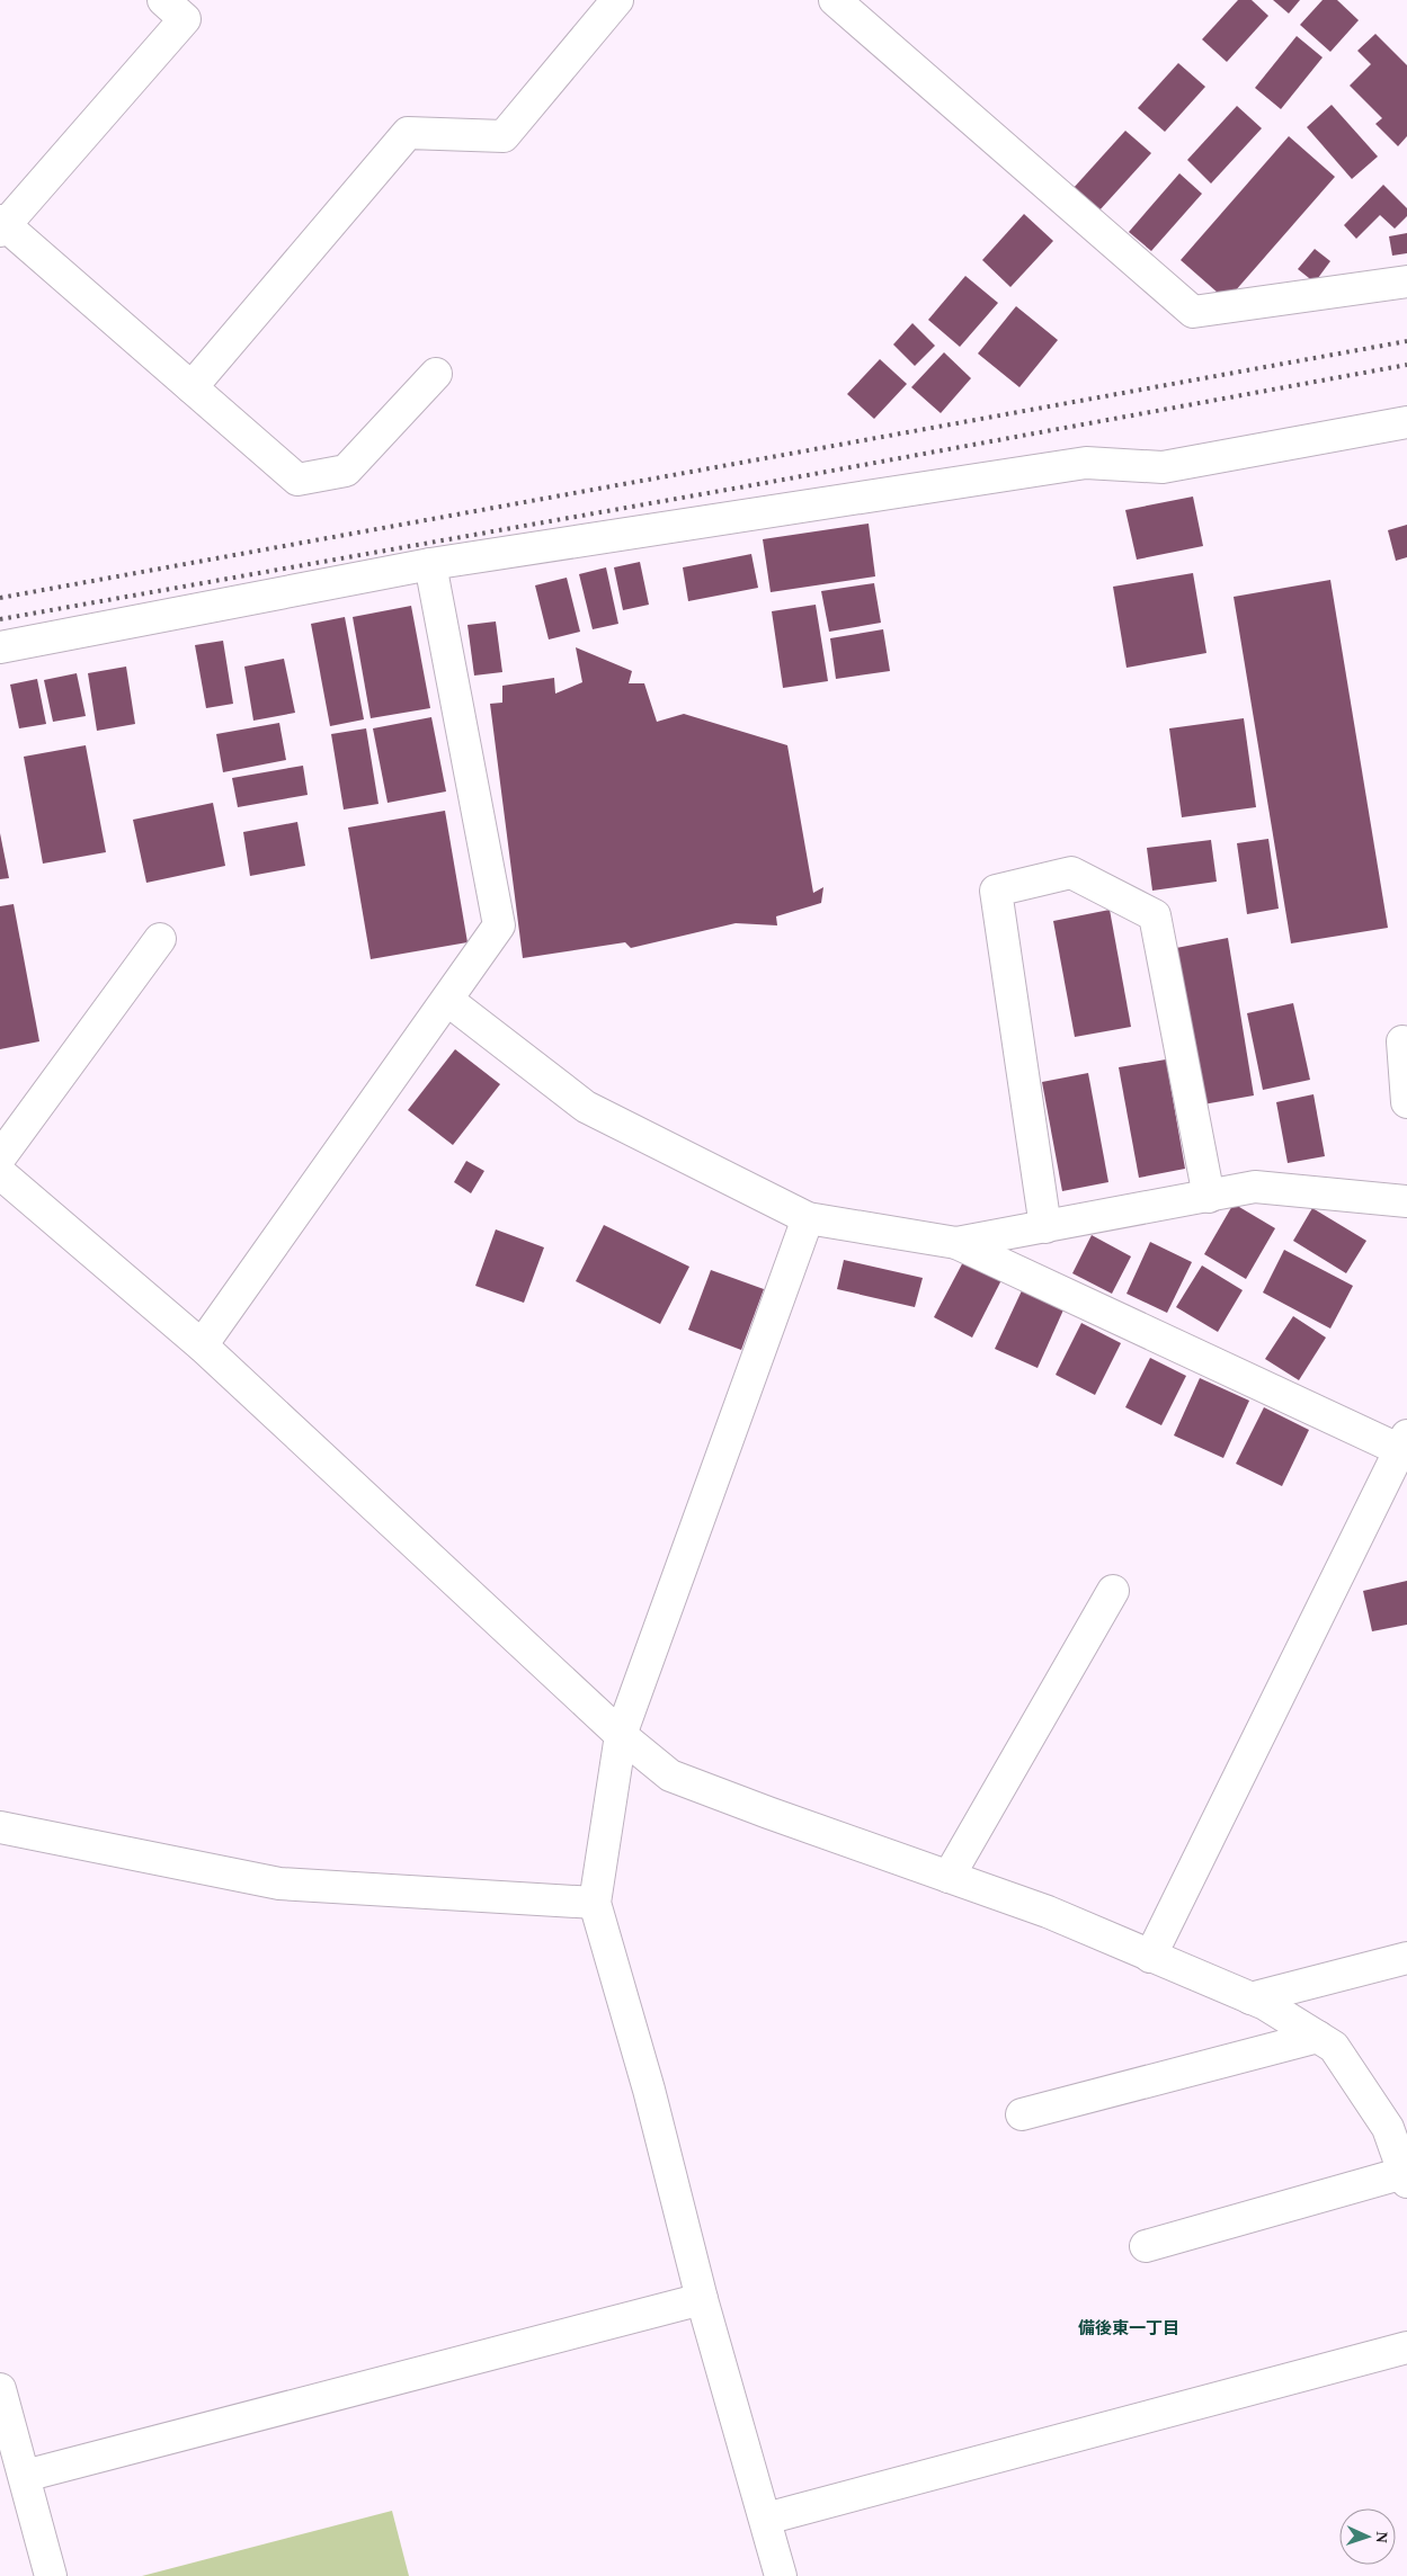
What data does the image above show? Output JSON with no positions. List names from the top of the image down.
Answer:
{
  "districts": ["備後東一丁目"],
  "north": "right"
}
